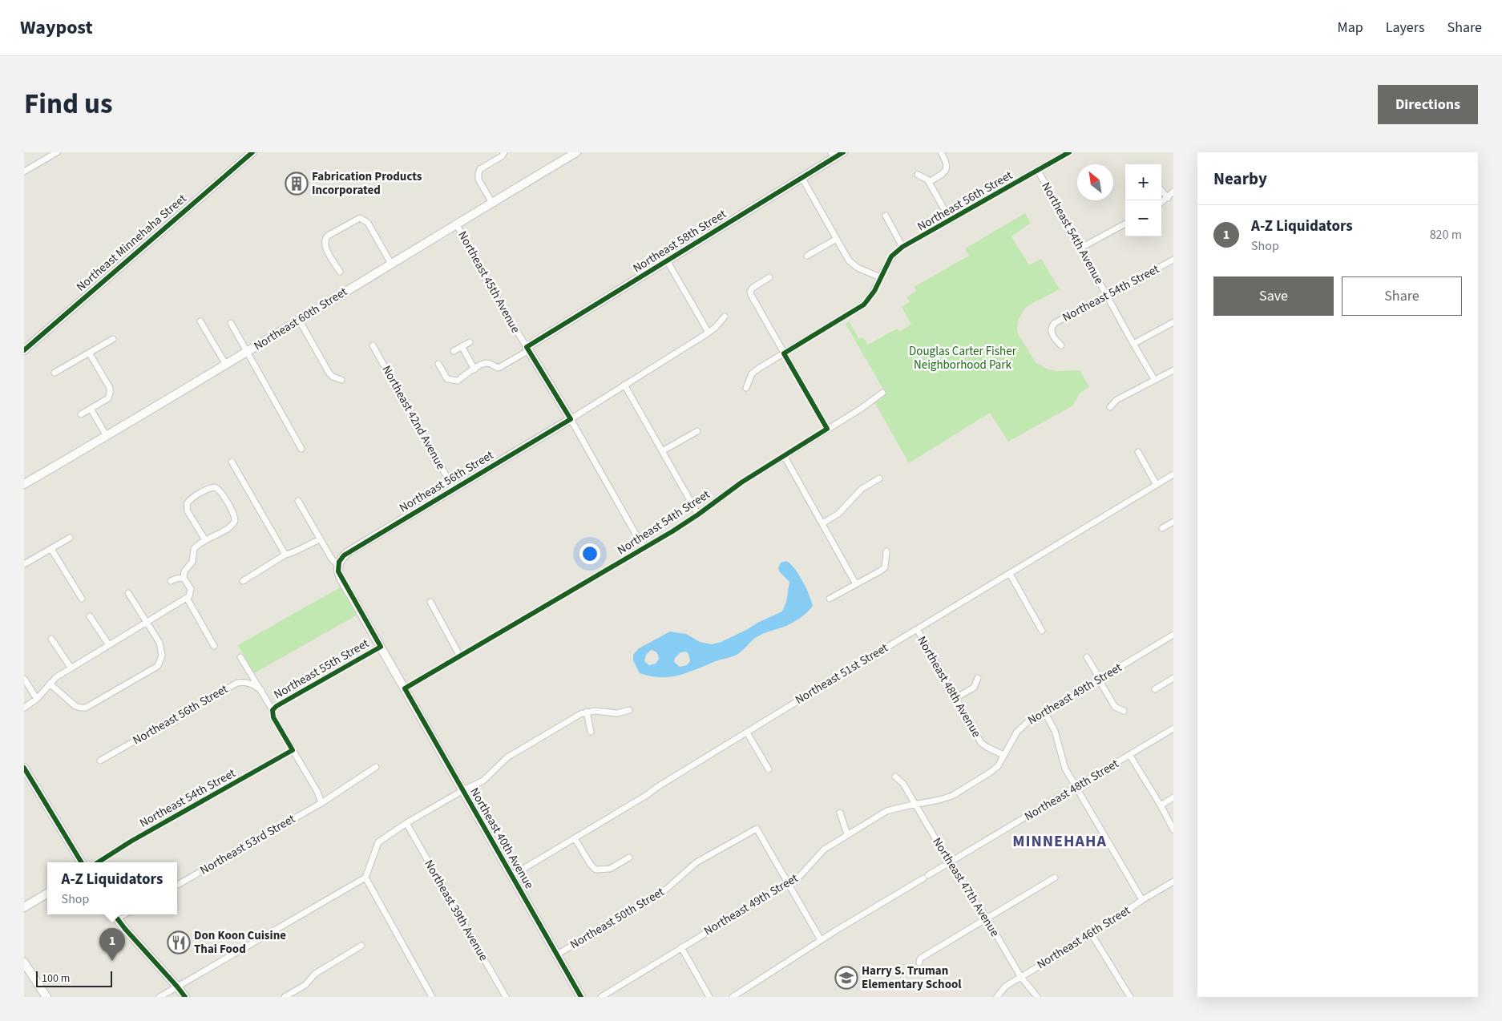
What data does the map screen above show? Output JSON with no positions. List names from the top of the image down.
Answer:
{
  "streets": {
    "street": [
      "Northeast 56th Street",
      "Northeast 54th Avenue",
      "Northeast 58th Street",
      "Northeast Minnehaha Street",
      "Northeast 45th Avenue",
      "Northeast 54th Street",
      "Northeast 60th Street",
      "Northeast 42nd Avenue",
      "Northeast 55th Street",
      "Northeast 51st Street",
      "Northeast 48th Avenue",
      "Northeast 49th Street",
      "Northeast 48th Street",
      "Northeast 40th Avenue",
      "Northeast 53rd Street",
      "Northeast 47th Avenue",
      "Northeast 39th Avenue",
      "Northeast 50th Street",
      "Northeast 46th Street"
    ]
  },
  "crossings": [
    ["Northeast 56th Street", "Northeast 54th Avenue"],
    ["Northeast 56th Street", "Northeast 45th Avenue"],
    ["Northeast 56th Street", "Northeast 42nd Avenue"],
    ["Northeast 56th Street", "Northeast 40th Avenue"],
    ["Northeast 54th Avenue", "Northeast 54th Street"],
    ["Northeast 58th Street", "Northeast 45th Avenue"],
    ["Northeast 45th Avenue", "Northeast 54th Street"],
    ["Northeast 45th Avenue", "Northeast 60th Street"],
    ["Northeast 54th Street", "Northeast 40th Avenue"],
    ["Northeast 55th Street", "Northeast 40th Avenue"],
    ["Northeast 51st Street", "Northeast 48th Avenue"],
    ["Northeast 51st Street", "Northeast 40th Avenue"],
    ["Northeast 48th Avenue", "Northeast 49th Street"],
    ["Northeast 49th Street", "Northeast 47th Avenue"],
    ["Northeast 49th Street", "Northeast 50th Street"],
    ["Northeast 48th Street", "Northeast 47th Avenue"],
    ["Northeast 40th Avenue", "Northeast 50th Street"],
    ["Northeast 47th Avenue", "Northeast 46th Street"]
  ],
  "districts": ["MINNEHAHA"],
  "parks": ["Douglas Carter Fisher Neighborhood Park"],
  "places": {
    "building": ["Fabrication Products Incorporated"],
    "restaurant": ["Don Koon Cuisine Thai Food"],
    "school or university": ["Harry S. Truman Elementary School"]
  },
  "scale_bar": "100 m",
  "north": "top left",
  "page": {
    "header": "Waypost",
    "nav": ["Map", "Layers", "Share"],
    "title": "Find us",
    "buttons": [
      "Directions",
      ["Save", "Share"]
    ],
    "heading": "Nearby",
    "map_buttons": ["+", "−"],
    "list": [
      {
        "mark": "1",
        "name": "A-Z Liquidators",
        "note": "Shop",
        "value": "820 m"
      }
    ],
    "popup": ["A-Z Liquidators", "Shop"],
    "pins": "1",
    "scale": "100 m"
  }
}
